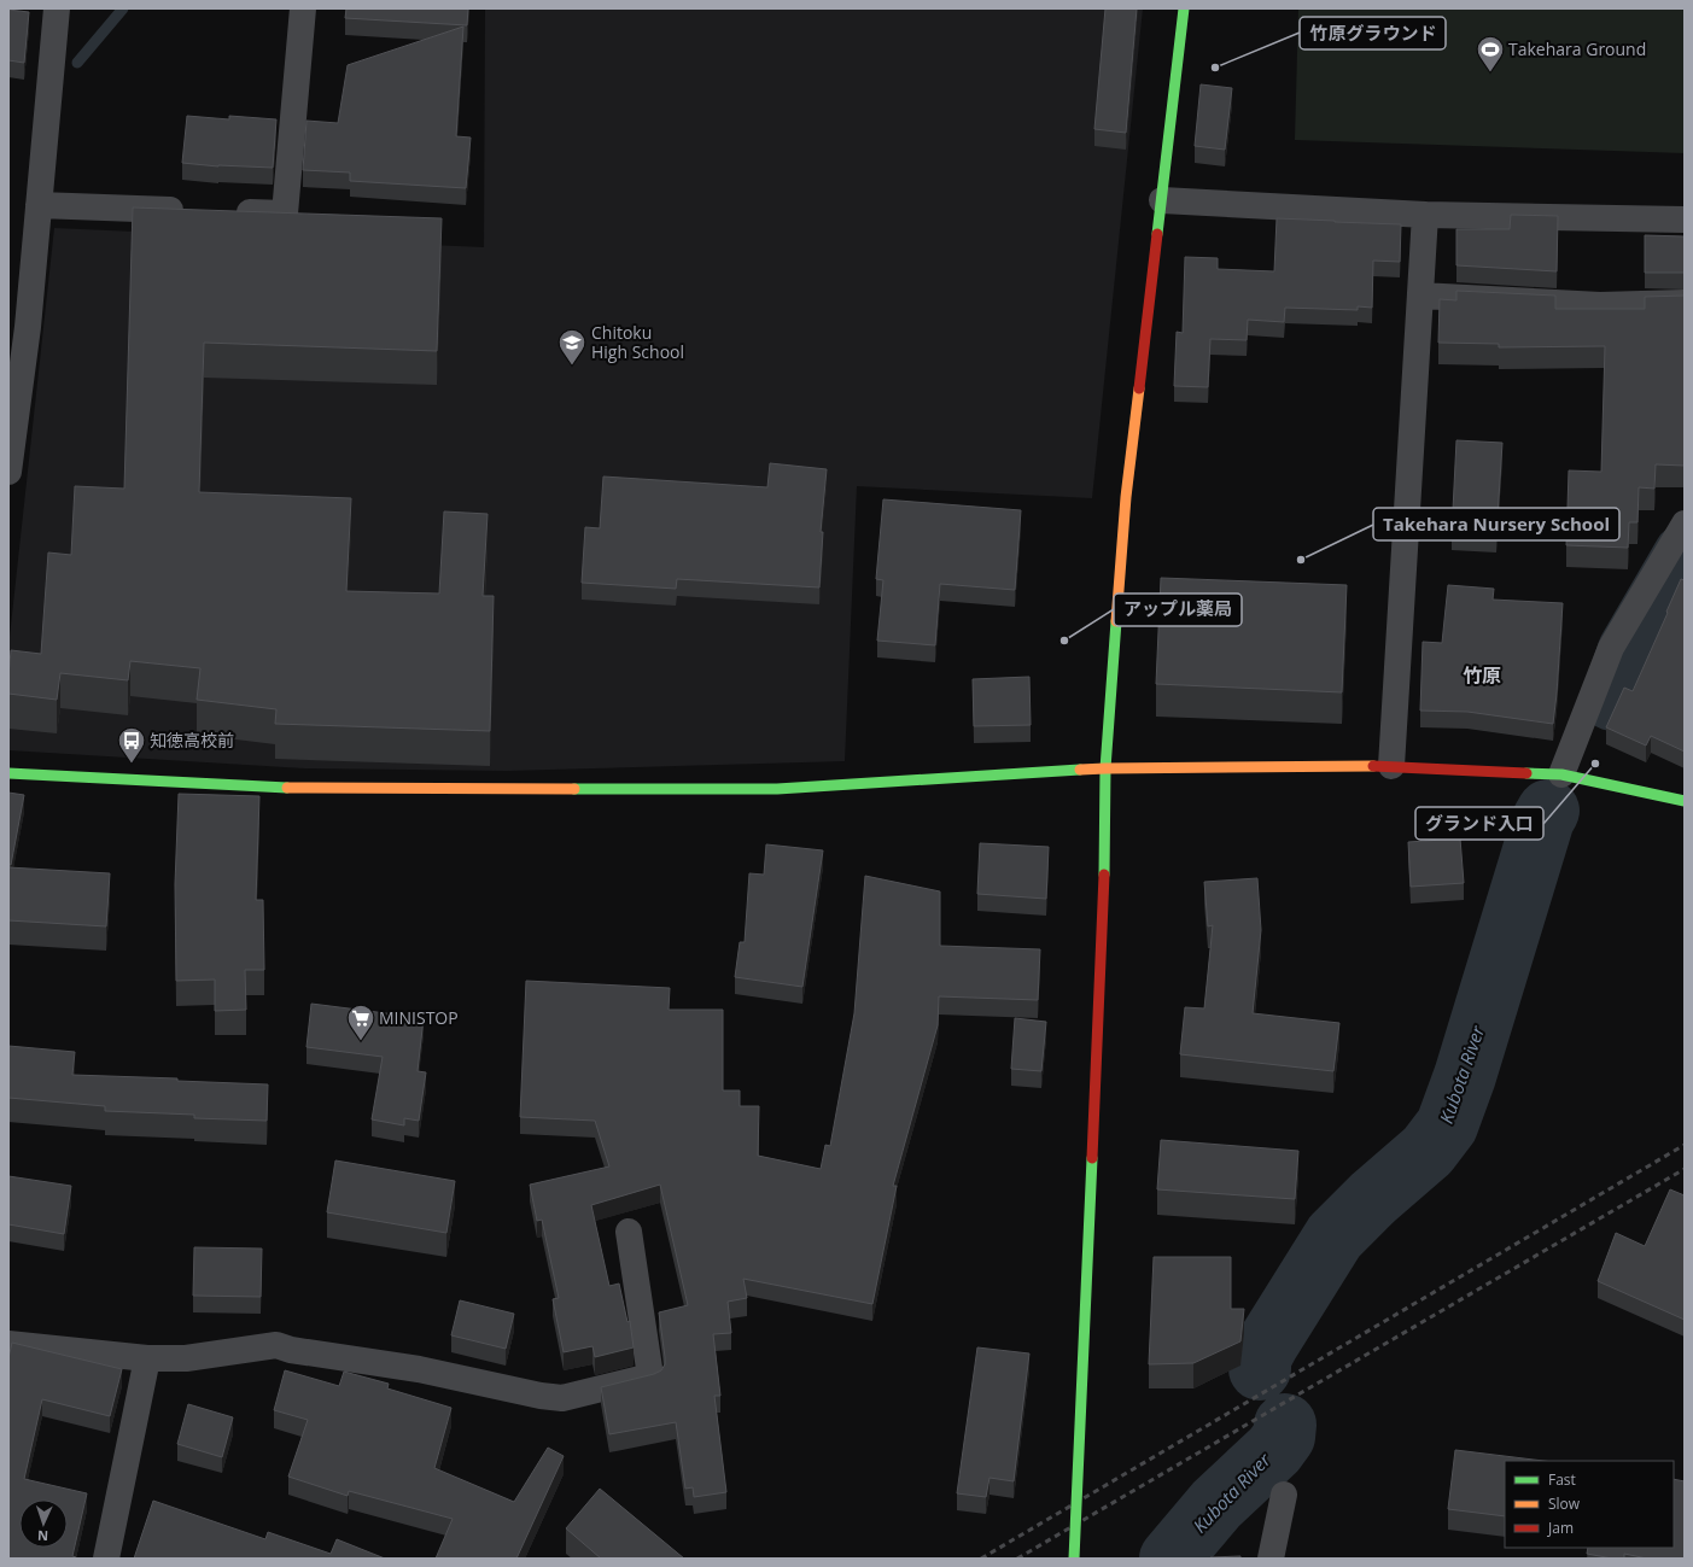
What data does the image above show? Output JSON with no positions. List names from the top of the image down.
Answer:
{
  "districts": ["竹原"],
  "water": ["Kubota River"],
  "places": {
    "other": [
      "竹原グラウンド",
      "Takehara Nursery School",
      "アップル薬局",
      "グランド入口"
    ],
    "sports": ["Takehara Ground"],
    "school or university": ["Chitoku High School"],
    "bus stop": ["知徳高校前"],
    "supermarket": ["MINISTOP"]
  },
  "legend": ["Fast", "Slow", "Jam"],
  "north": "bottom"
}
